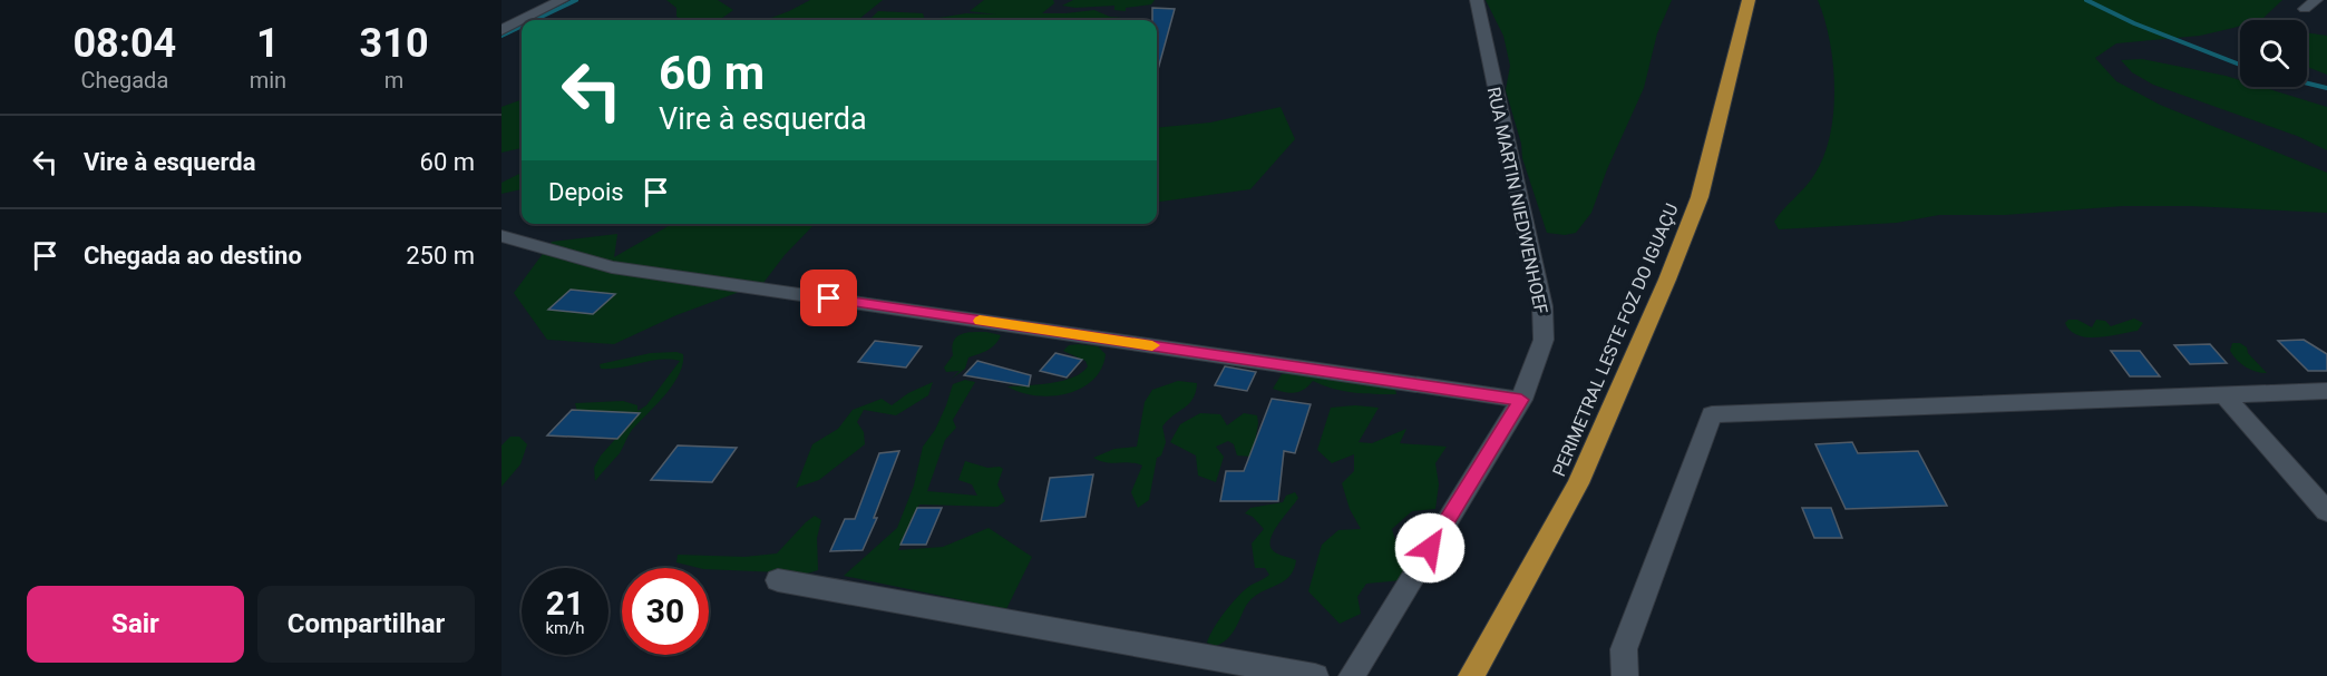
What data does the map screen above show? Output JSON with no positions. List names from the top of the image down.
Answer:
{
  "streets": {
    "highway": ["PERIMETRAL LESTE FOZ DO IGUAÇU"],
    "street": ["RUA MARTIN NIEDWENHOEF"]
  },
  "page": {
    "eta": [
      "08:04",
      "Chegada",
      "1",
      "min",
      "310",
      "m"
    ],
    "turn": ["60 m", "Vire à esquerda"],
    "list": [
      {
        "name": "Vire à esquerda",
        "value": "60 m"
      },
      {
        "name": "Chegada ao destino",
        "value": "250 m"
      }
    ],
    "then": "Depois",
    "speed": "21 km/h",
    "limit": "30",
    "buttons": ["Sair", "Compartilhar"]
  }
}
